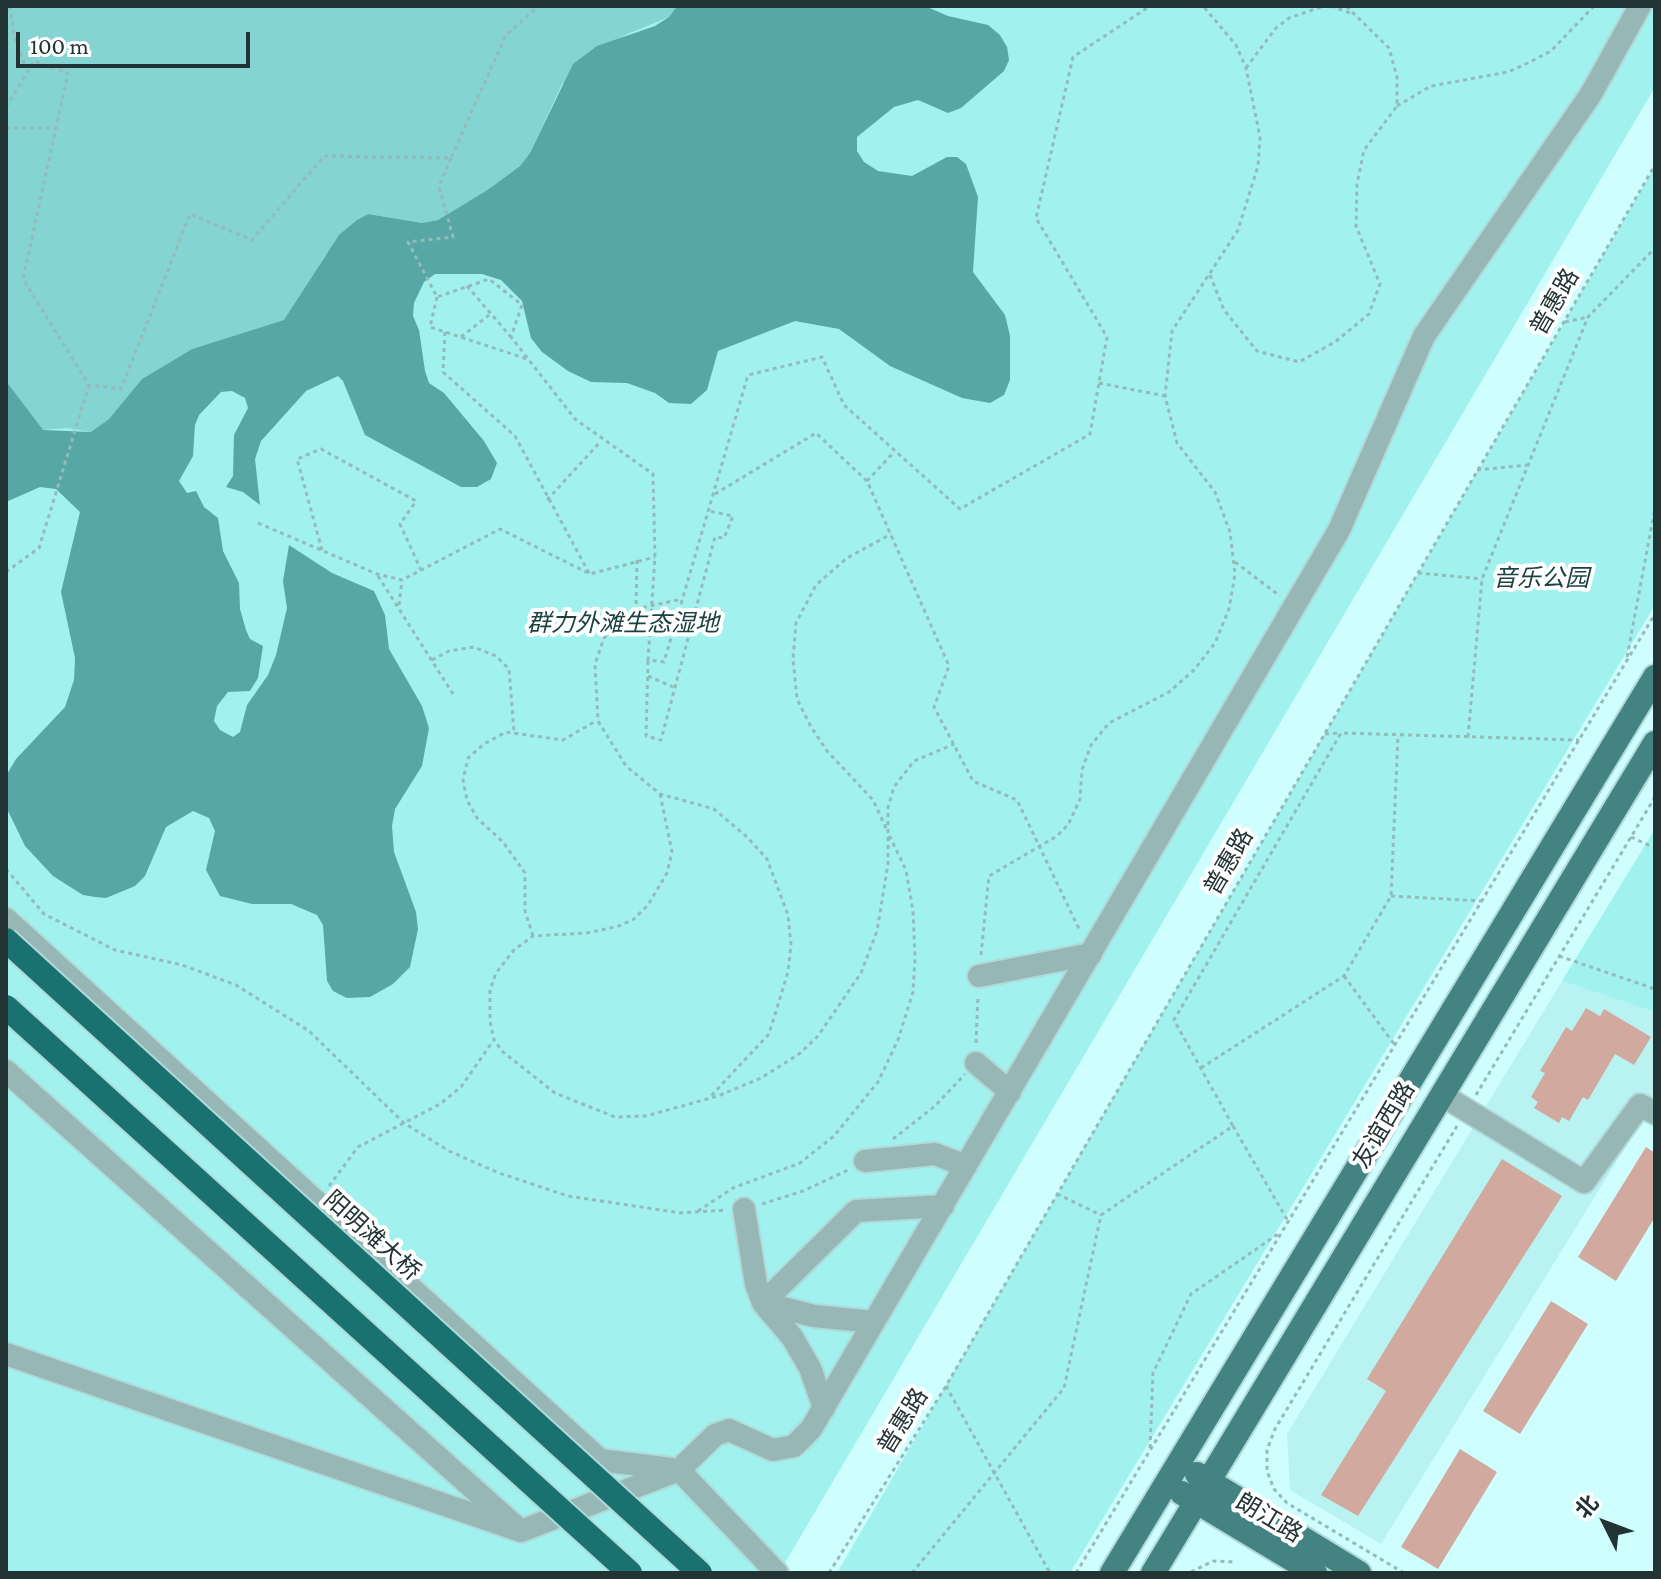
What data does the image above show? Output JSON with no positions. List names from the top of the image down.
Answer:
{
  "streets": {
    "highway": ["阳明滩大桥"],
    "main road": ["友谊西路", "朗江路"],
    "path": ["普惠路"]
  },
  "crossings": [
    ["友谊西路", "朗江路"]
  ],
  "parks": ["音乐公园", "群力外滩生态湿地"],
  "scale_bar": "100 m",
  "north": "top left"
}
